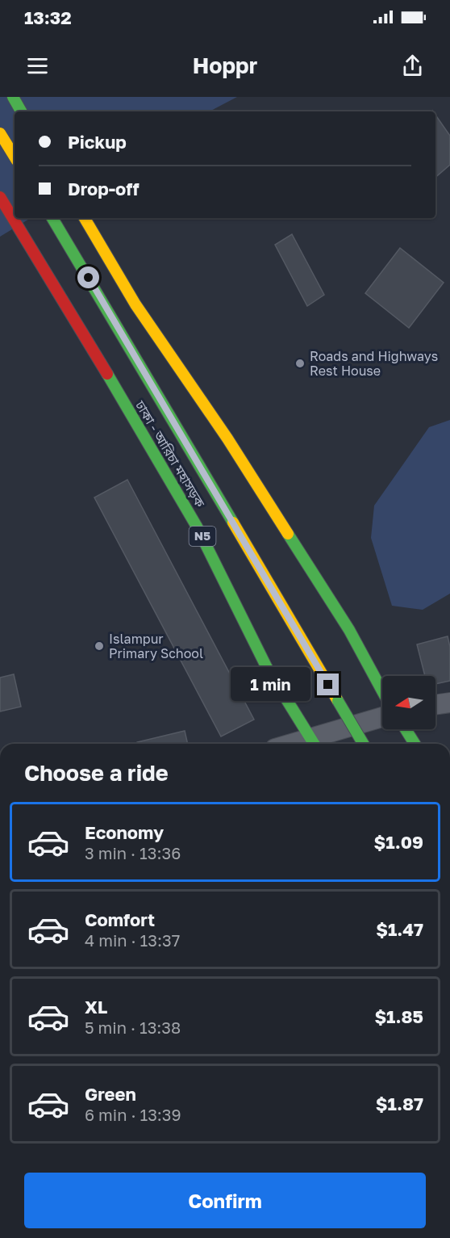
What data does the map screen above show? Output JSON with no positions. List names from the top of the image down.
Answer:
{
  "streets": {
    "highway": ["ঢাকা - আরিচা মহাসড়ক", "N5"]
  },
  "places": ["Roads and Highways Rest House", "Islampur Primary School"],
  "north": "left",
  "page": {
    "status": "13:32",
    "header": "Hoppr",
    "banner": ["Pickup", "Drop-off"],
    "bubble": "1 min",
    "heading": "Choose a ride",
    "list": [
      {
        "name": "Economy",
        "note": "3 min · 13:36",
        "value": "$1.09"
      },
      {
        "name": "Comfort",
        "note": "4 min · 13:37",
        "value": "$1.47"
      },
      {
        "name": "XL",
        "note": "5 min · 13:38",
        "value": "$1.85"
      },
      {
        "name": "Green",
        "note": "6 min · 13:39",
        "value": "$1.87"
      }
    ],
    "buttons": "Confirm"
  }
}
